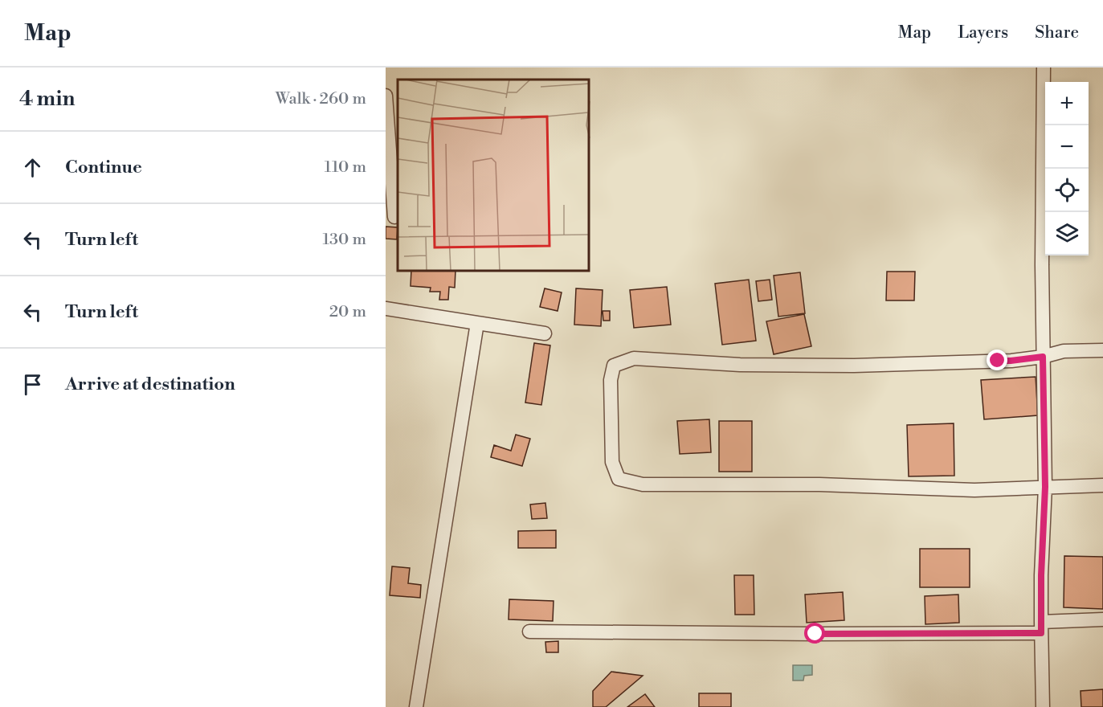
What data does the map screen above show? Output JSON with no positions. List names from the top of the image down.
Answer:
{
  "page": {
    "header": "Map",
    "nav": ["Map", "Layers", "Share"],
    "heading": ["4 min", "Walk · 260 m"],
    "map_buttons": ["+", "−"],
    "list": [
      ["Continue", "110 m"],
      ["Turn left", "130 m"],
      ["Turn left", "20 m"],
      "Arrive at destination"
    ]
  }
}
